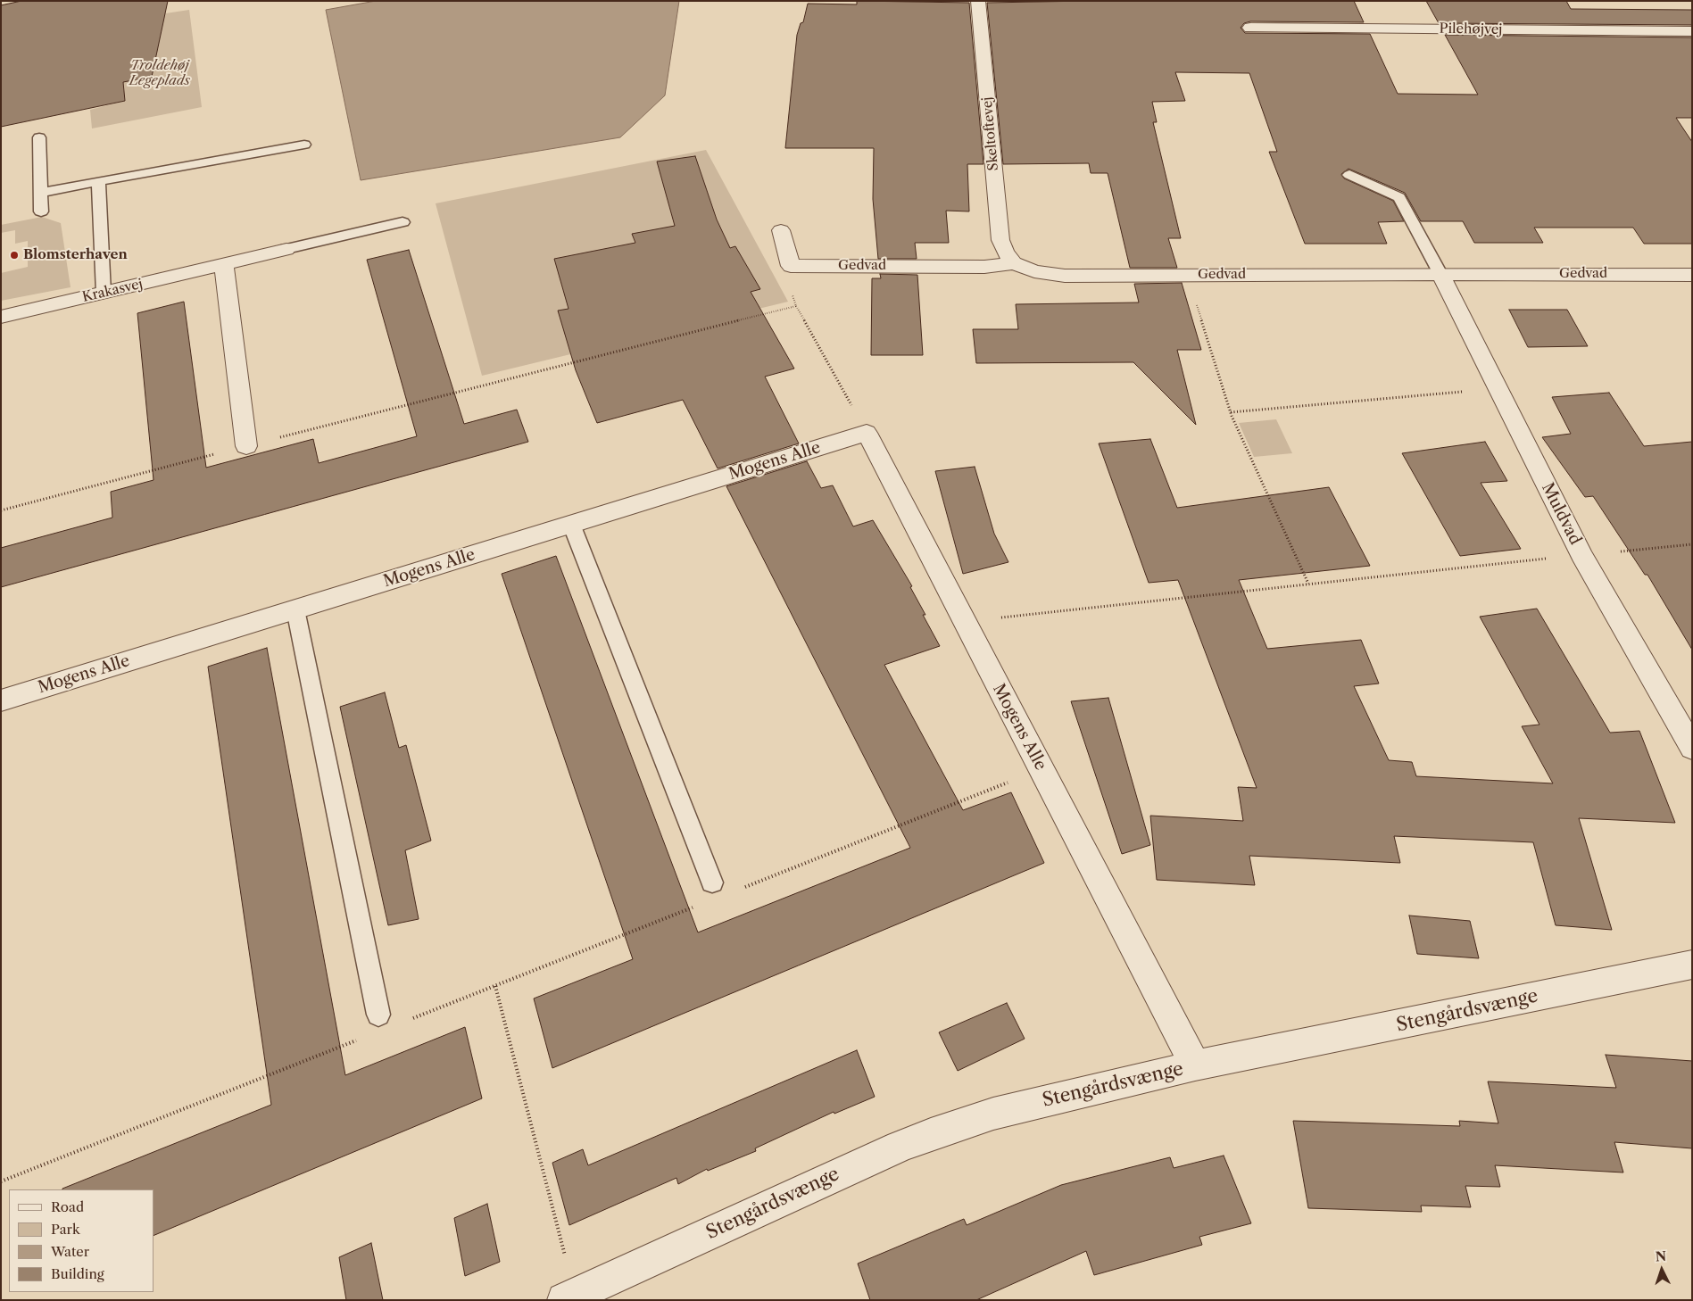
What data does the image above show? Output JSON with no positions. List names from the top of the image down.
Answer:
{
  "streets": {
    "street": [
      "Pilehøjvej",
      "Skeltoftevej",
      "Gedvad",
      "Krakasvej",
      "Mogens Alle",
      "Muldvad",
      "Stengårdsvænge"
    ]
  },
  "crossings": [
    ["Skeltoftevej", "Gedvad"],
    ["Gedvad", "Muldvad"],
    ["Mogens Alle", "Stengårdsvænge"]
  ],
  "parks": ["Troldehøj Legeplads"],
  "places": ["Blomsterhaven"],
  "legend": [
    "Road",
    "Park",
    "Water",
    "Building"
  ],
  "north": "top"
}
